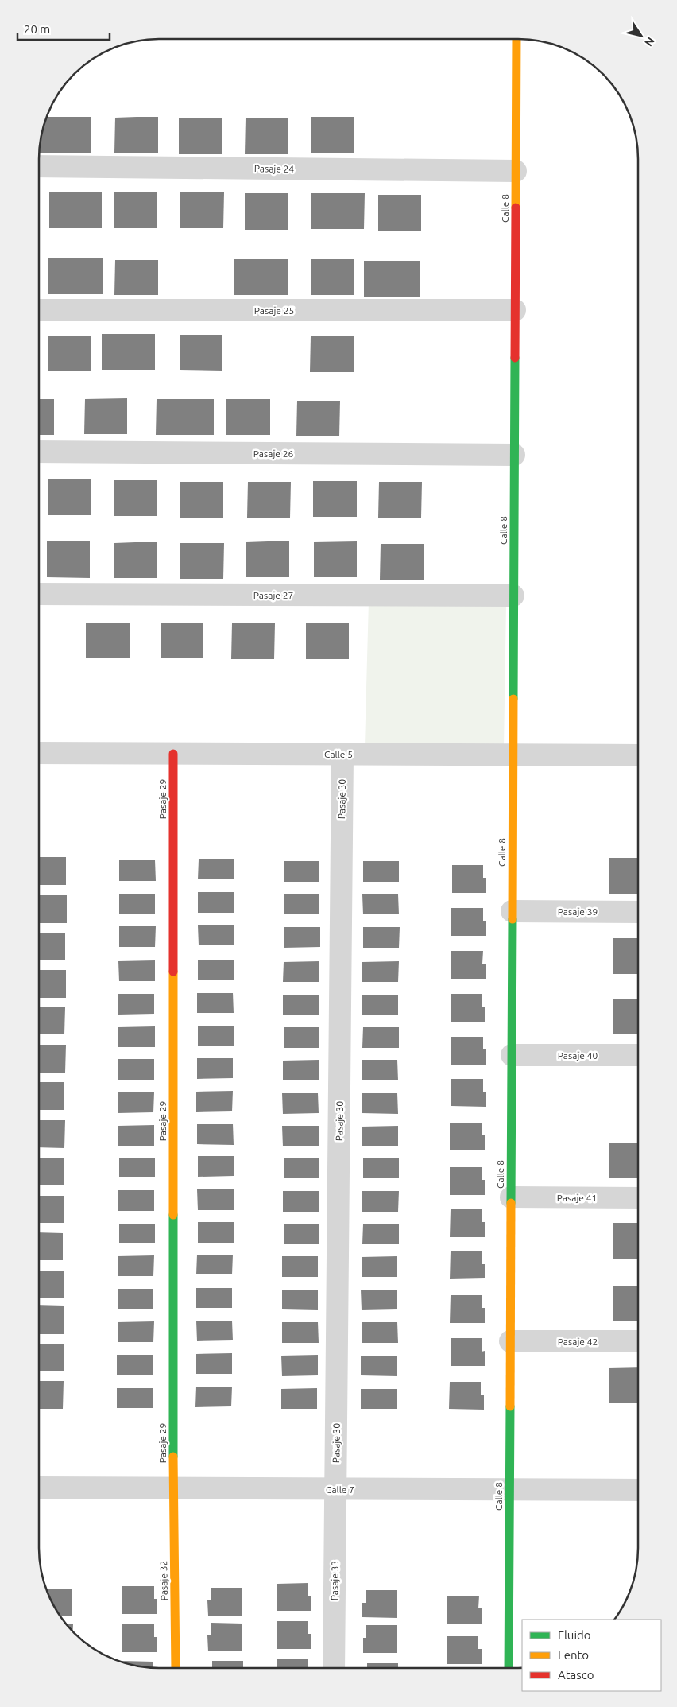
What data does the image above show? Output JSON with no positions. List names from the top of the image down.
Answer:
{
  "streets": {
    "street": [
      "Pasaje 24",
      "Calle 8",
      "Pasaje 25",
      "Pasaje 26",
      "Pasaje 27",
      "Calle 5",
      "Pasaje 29",
      "Pasaje 30",
      "Pasaje 39",
      "Pasaje 40",
      "Pasaje 41",
      "Pasaje 42",
      "Calle 7",
      "Pasaje 32",
      "Pasaje 33"
    ]
  },
  "crossings": [
    ["Pasaje 24", "Calle 8"],
    ["Calle 8", "Pasaje 25"],
    ["Calle 8", "Pasaje 26"],
    ["Calle 8", "Pasaje 27"],
    ["Calle 8", "Calle 5"],
    ["Calle 8", "Pasaje 39"],
    ["Calle 8", "Pasaje 40"],
    ["Calle 8", "Pasaje 41"],
    ["Calle 8", "Pasaje 42"],
    ["Calle 8", "Calle 7"],
    ["Calle 5", "Pasaje 29"],
    ["Calle 5", "Pasaje 30"],
    ["Pasaje 29", "Calle 7"],
    ["Pasaje 29", "Pasaje 32"],
    ["Pasaje 30", "Calle 7"],
    ["Pasaje 30", "Pasaje 33"],
    ["Calle 7", "Pasaje 32"],
    ["Calle 7", "Pasaje 33"]
  ],
  "legend": ["Fluido", "Lento", "Atasco"],
  "scale_bar": "20 m",
  "north": "bottom right"
}
